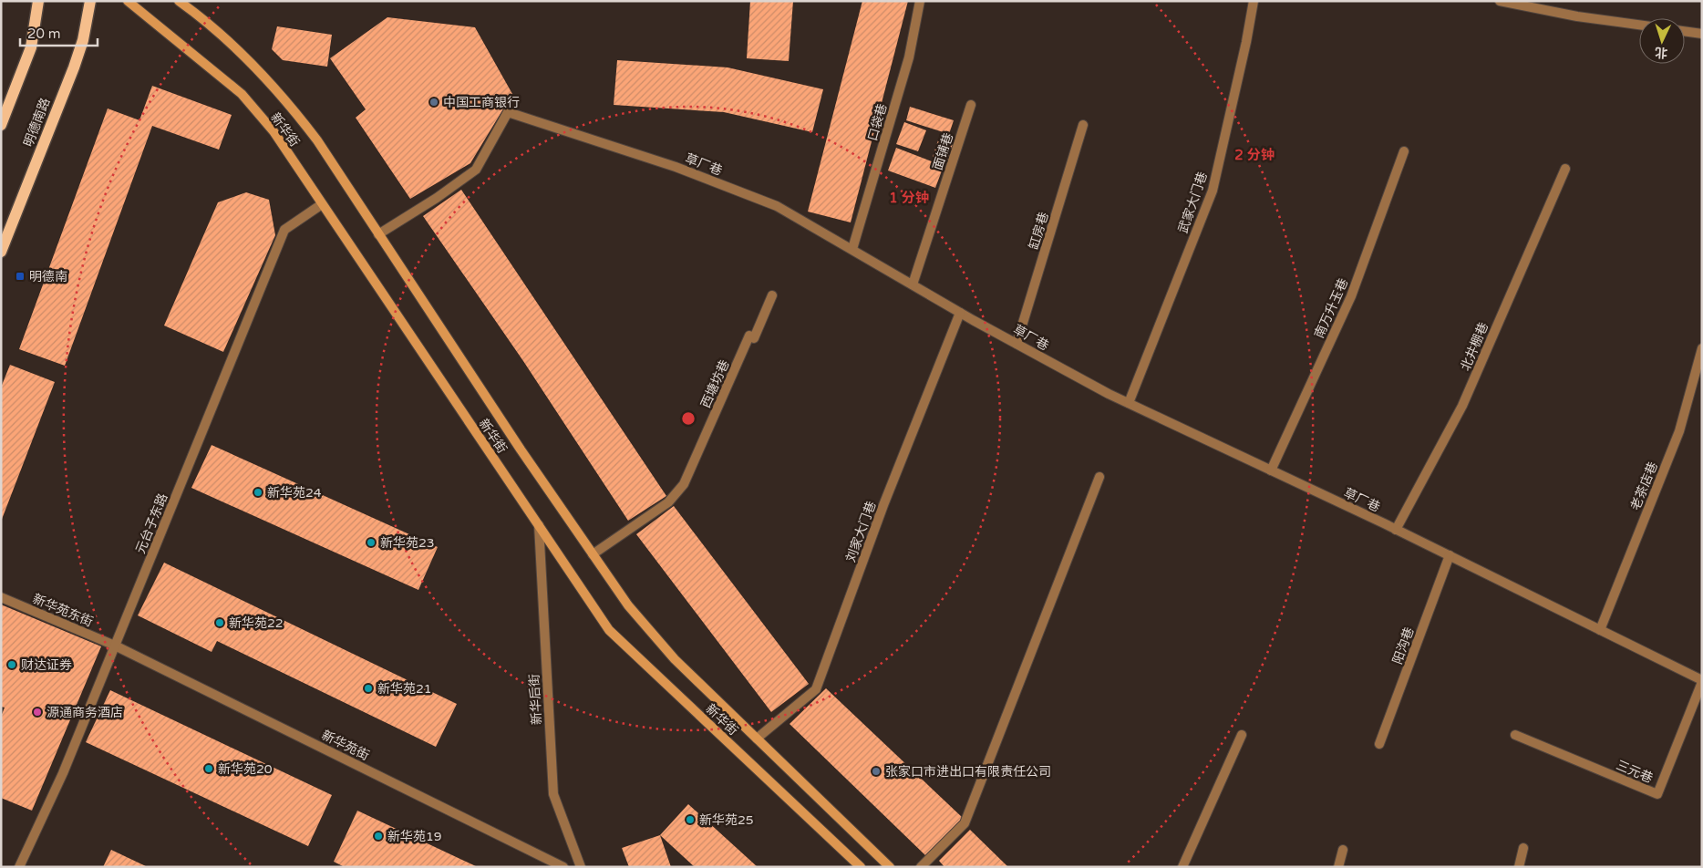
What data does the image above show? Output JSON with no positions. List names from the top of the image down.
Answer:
{
  "streets": {
    "main road": ["明德南路", "新华街"],
    "street": [
      "口袋巷",
      "面铺巷",
      "草厂巷",
      "武家大门巷",
      "缸房巷",
      "南万升玉巷",
      "北井棚巷",
      "西塘坊巷",
      "老茶店巷",
      "元台子东路",
      "刘家大门巷",
      "新华苑东街",
      "阳沟巷",
      "新华后街",
      "新华苑街",
      "三元巷"
    ]
  },
  "crossings": [
    ["口袋巷", "草厂巷"],
    ["新华街", "草厂巷"],
    ["新华街", "西塘坊巷"],
    ["新华街", "元台子东路"],
    ["新华街", "刘家大门巷"],
    ["新华街", "新华后街"],
    ["面铺巷", "草厂巷"],
    ["草厂巷", "武家大门巷"],
    ["草厂巷", "缸房巷"],
    ["草厂巷", "南万升玉巷"],
    ["草厂巷", "北井棚巷"],
    ["草厂巷", "老茶店巷"],
    ["草厂巷", "刘家大门巷"],
    ["草厂巷", "阳沟巷"],
    ["草厂巷", "三元巷"],
    ["元台子东路", "新华苑东街"],
    ["元台子东路", "新华苑街"],
    ["新华苑东街", "新华苑街"]
  ],
  "places": {
    "other": [
      "中国工商银行",
      "新华苑24",
      "新华苑23",
      "新华苑22",
      "财达证券",
      "新华苑21",
      "源通商务酒店",
      "新华苑20",
      "张家口市进出口有限责任公司",
      "新华苑25",
      "新华苑19"
    ],
    "transit": ["明德南"]
  },
  "scale_bar": "20 m",
  "north": "bottom",
  "rings": ["2 分钟", "1 分钟"]
}
